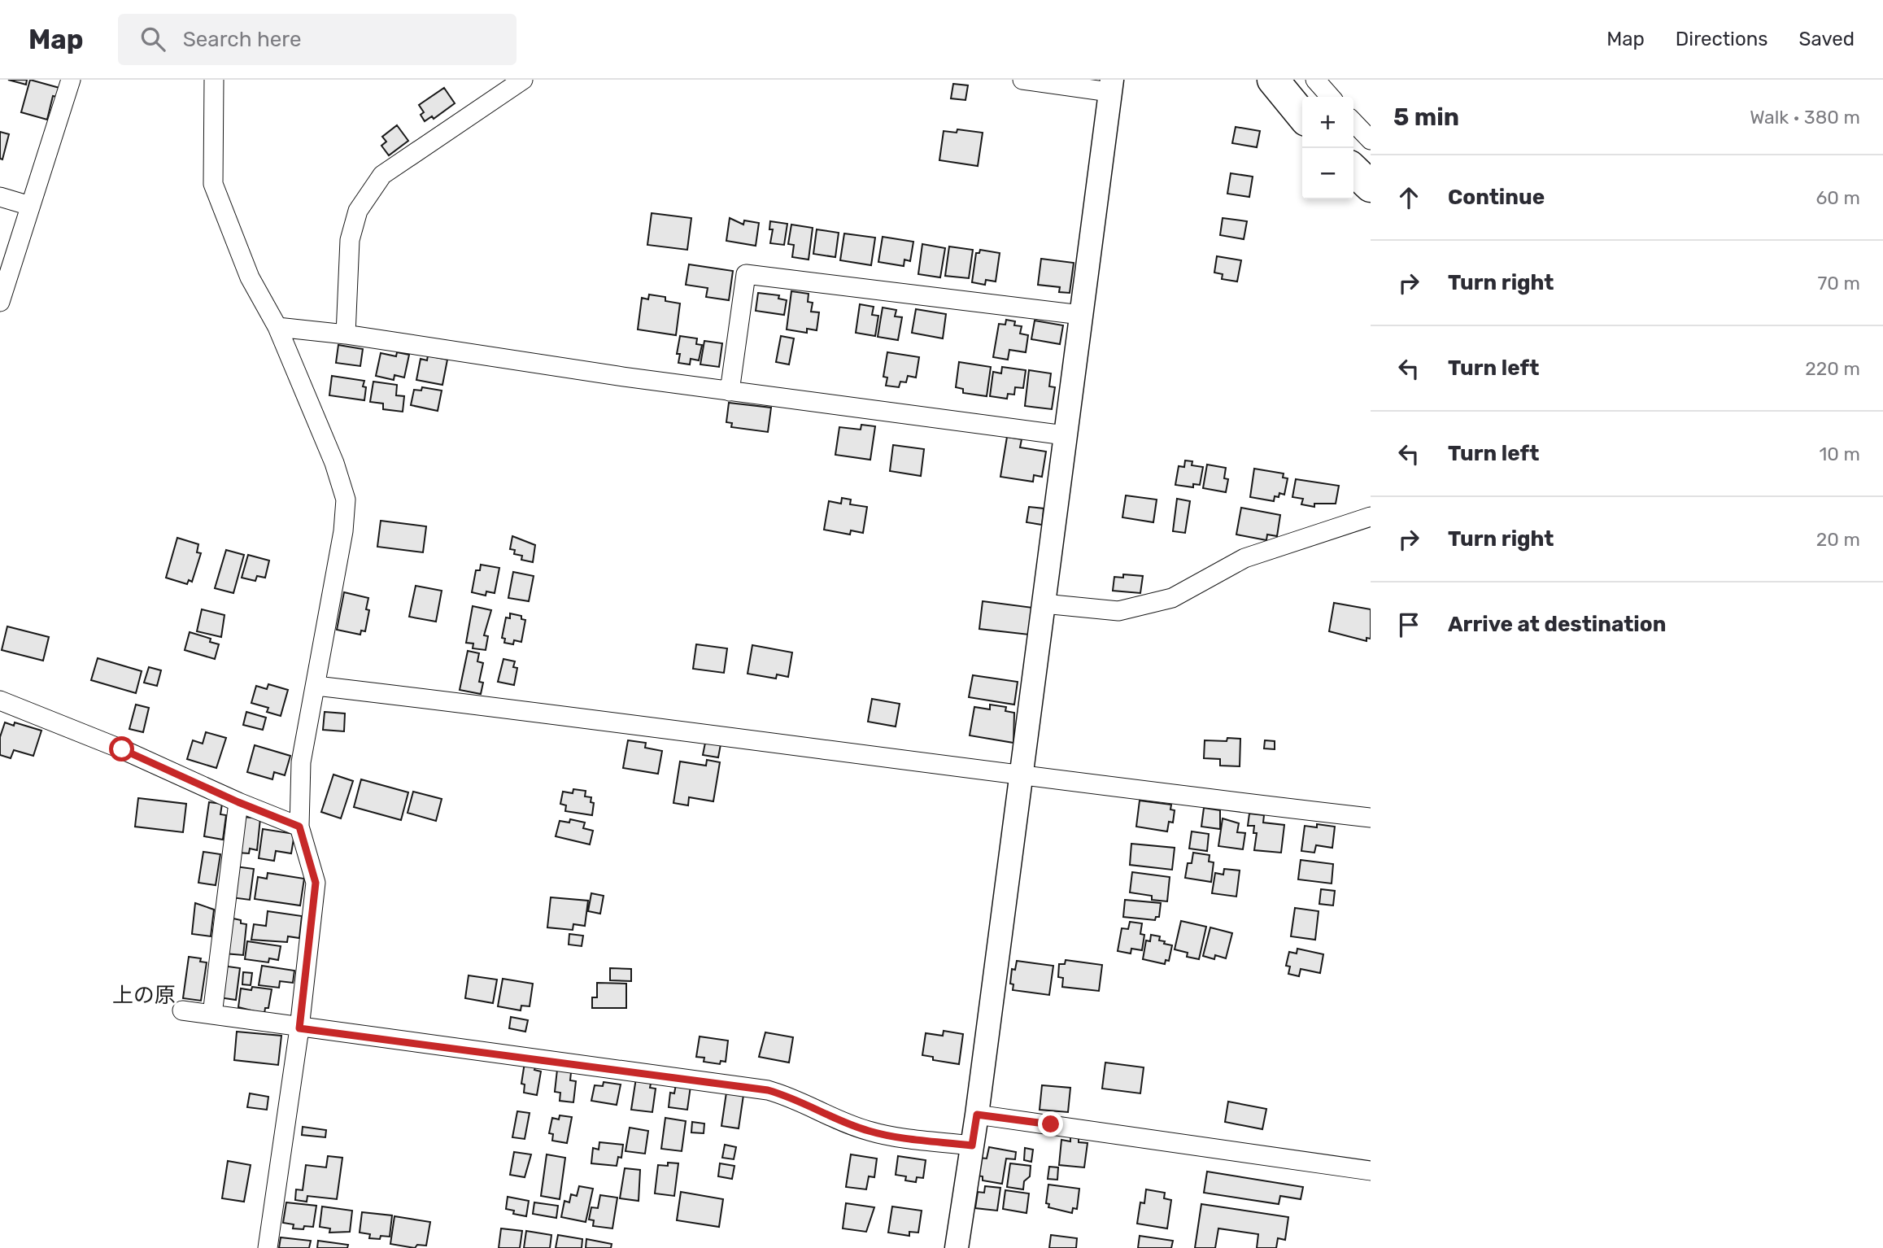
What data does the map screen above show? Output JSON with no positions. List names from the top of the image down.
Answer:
{
  "districts": ["上の原"],
  "page": {
    "header": "Map",
    "search": "Search here",
    "nav": ["Map", "Directions", "Saved"],
    "heading": ["5 min", "Walk · 380 m"],
    "map_buttons": ["+", "−"],
    "list": [
      ["Continue", "60 m"],
      ["Turn right", "70 m"],
      ["Turn left", "220 m"],
      ["Turn left", "10 m"],
      ["Turn right", "20 m"],
      "Arrive at destination"
    ]
  }
}
